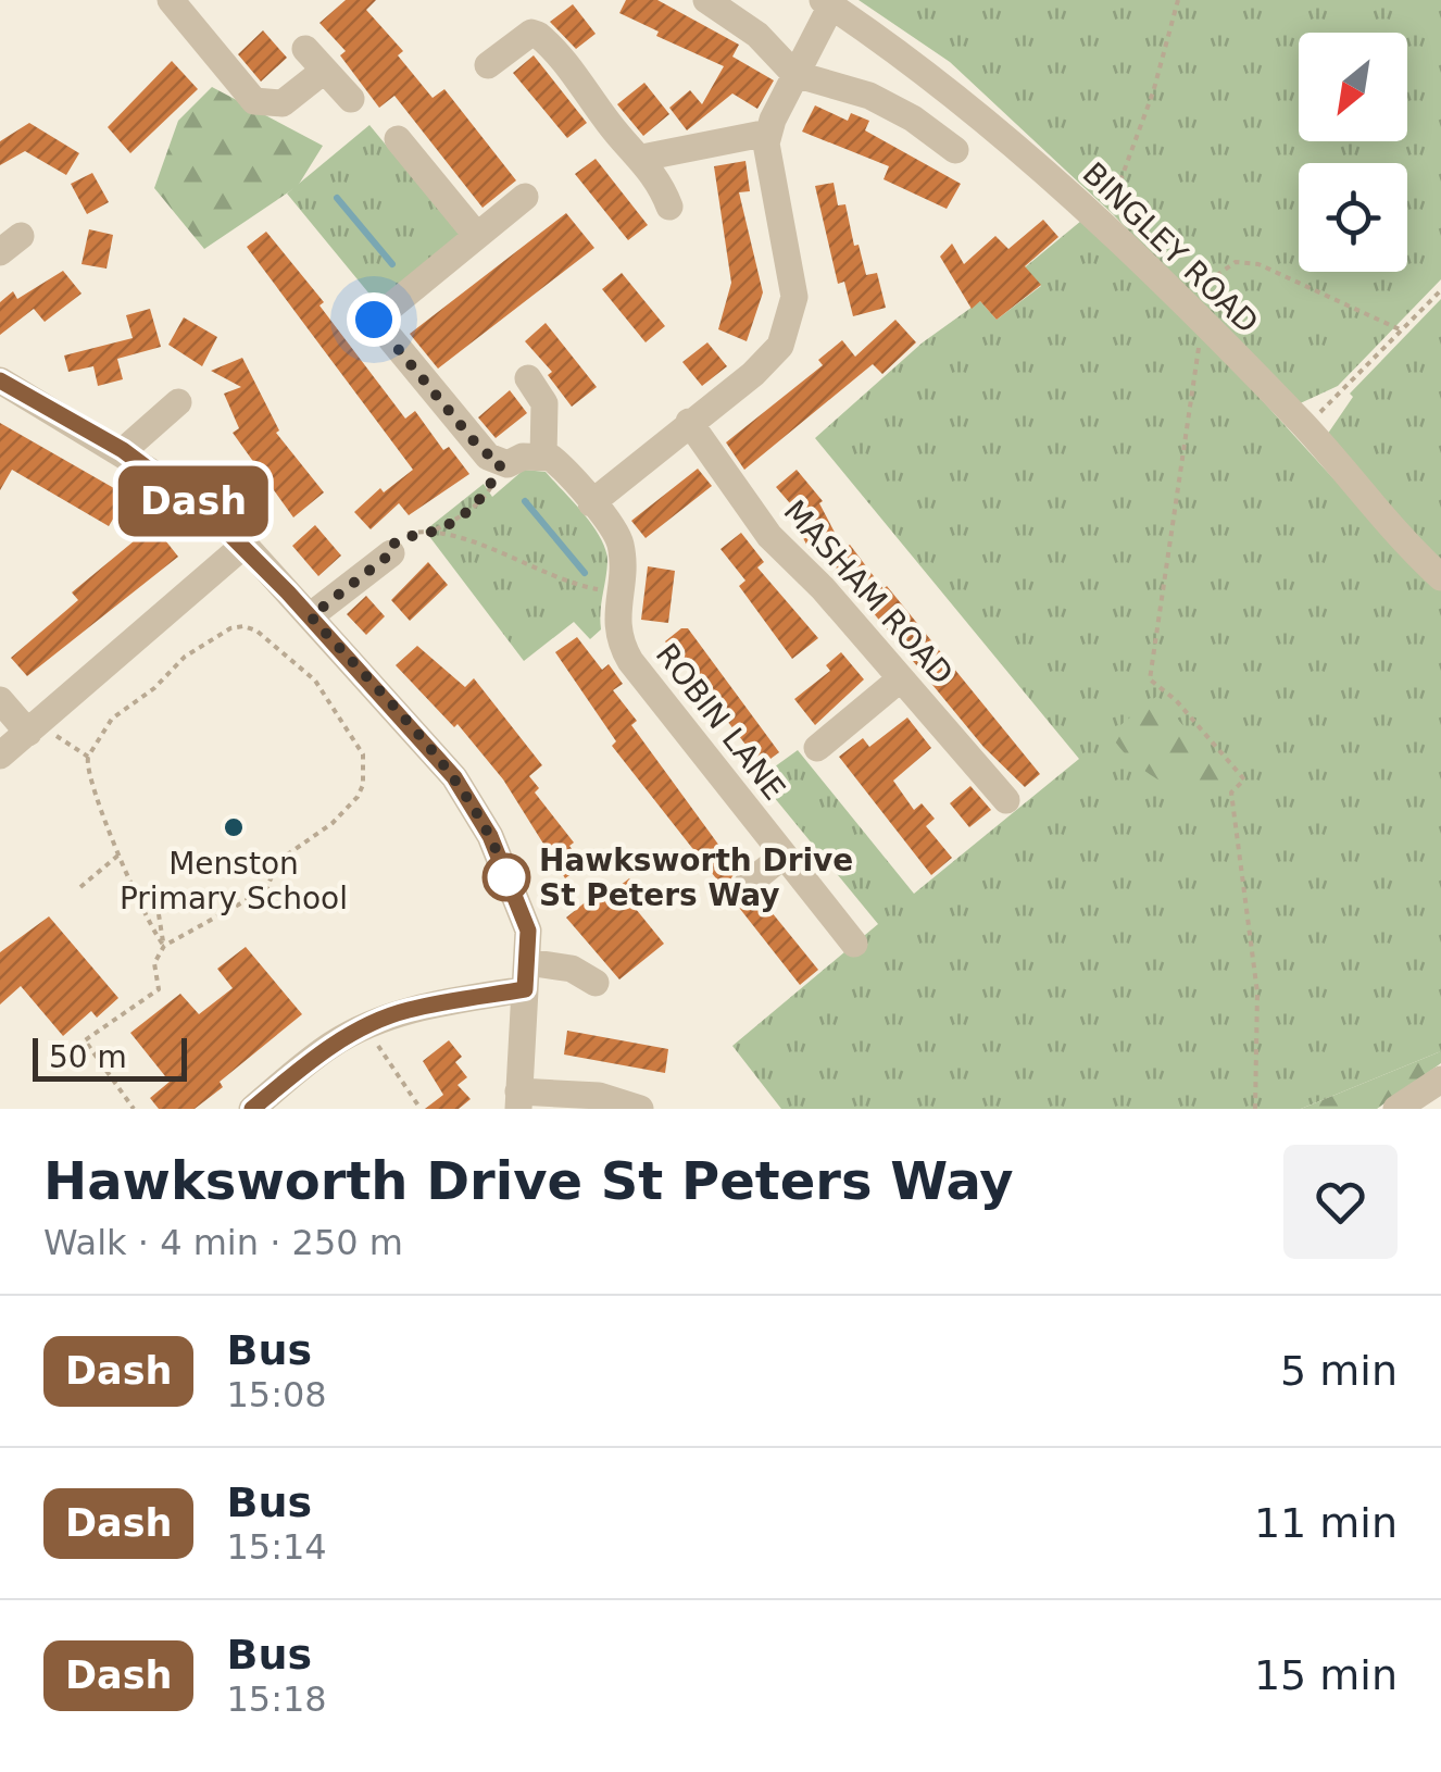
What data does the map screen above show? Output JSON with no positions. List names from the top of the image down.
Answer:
{
  "streets": {
    "street": ["BINGLEY ROAD", "MASHAM ROAD", "ROBIN LANE"]
  },
  "places": ["Menston Primary School", "Hawksworth Drive St Peters Way"],
  "lines": ["bus line Dash"],
  "scale_bar": "50 m",
  "north": "bottom left",
  "page": {
    "on_map": "Dash",
    "scale": "50 m",
    "heading": ["Hawksworth Drive St Peters Way", "Walk · 4 min · 250 m"],
    "list": [
      {
        "mark": "Dash",
        "name": "Bus",
        "note": "15:08",
        "value": "5 min"
      },
      {
        "mark": "Dash",
        "name": "Bus",
        "note": "15:14",
        "value": "11 min"
      },
      {
        "mark": "Dash",
        "name": "Bus",
        "note": "15:18",
        "value": "15 min"
      }
    ]
  }
}
